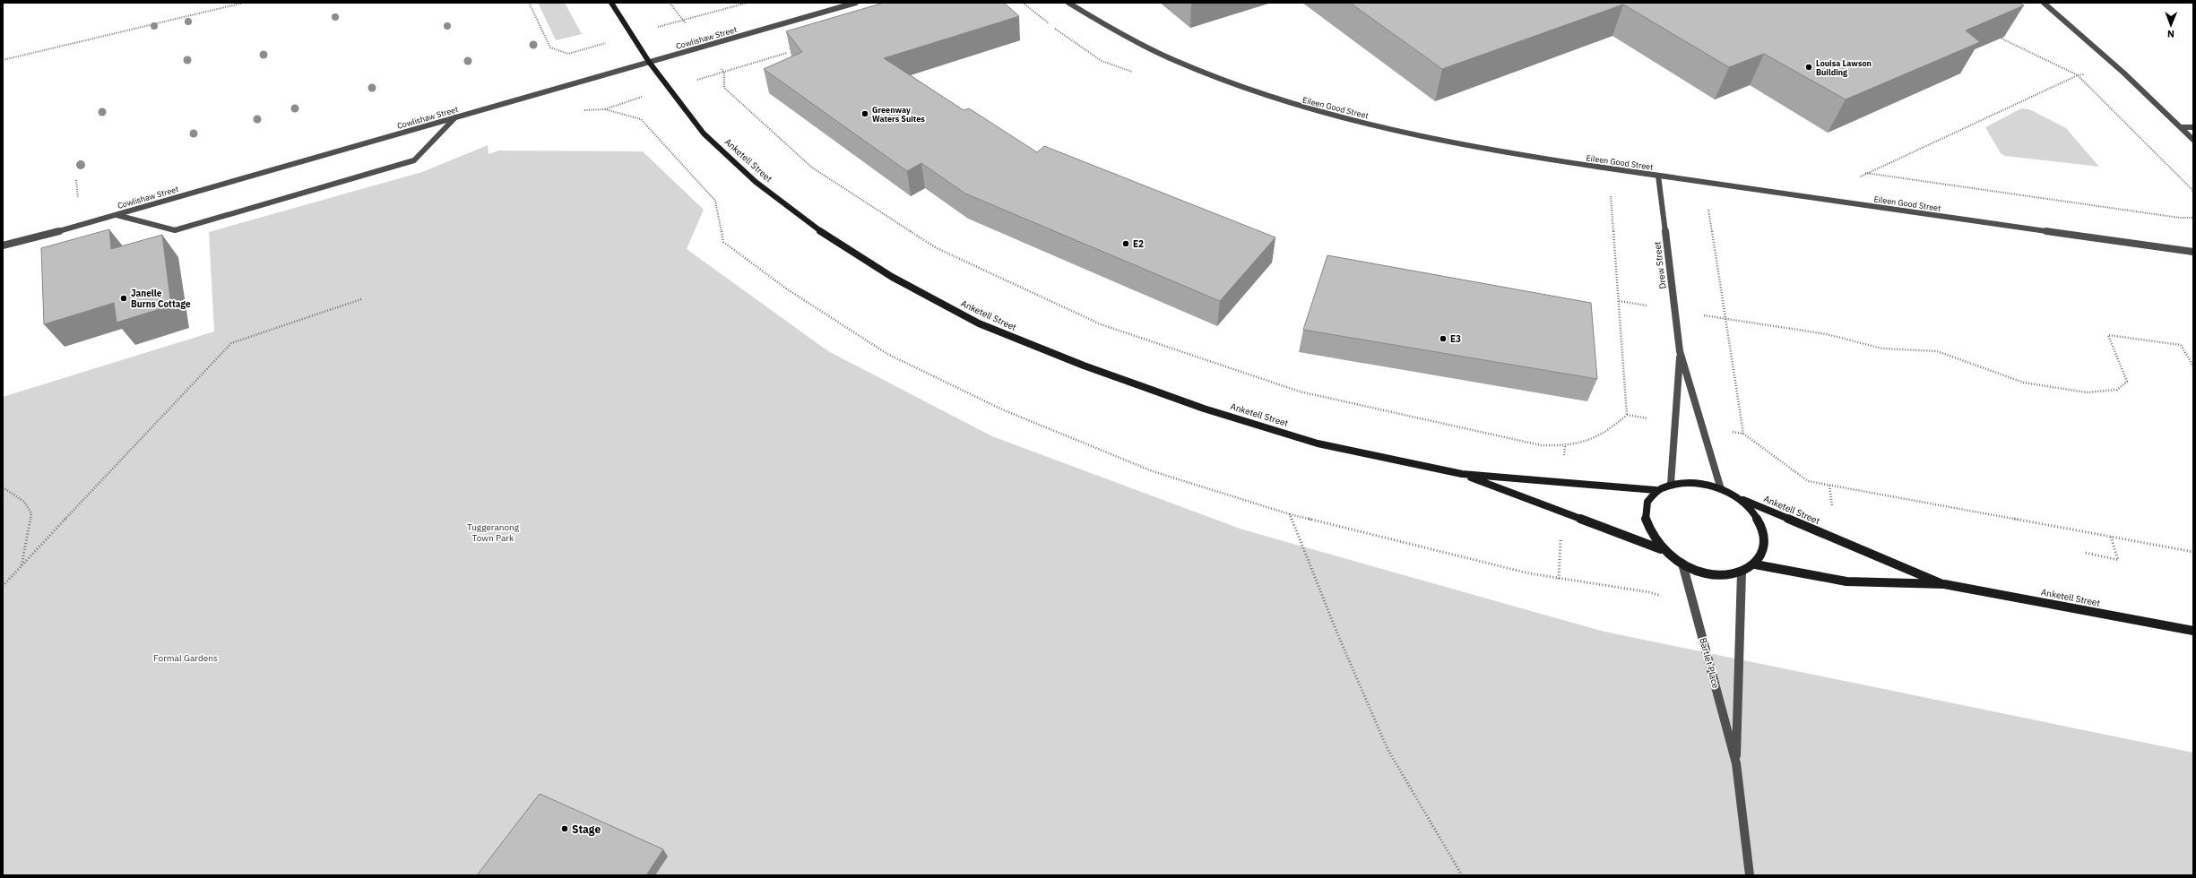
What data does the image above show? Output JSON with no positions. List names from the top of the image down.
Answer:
{
  "streets": {
    "street": [
      "Cowlishaw Street",
      "Eileen Good Street",
      "Anketell Street",
      "Drew Street",
      "Bartlet Place"
    ]
  },
  "crossings": [
    ["Cowlishaw Street", "Anketell Street"],
    ["Eileen Good Street", "Drew Street"],
    ["Anketell Street", "Drew Street"],
    ["Anketell Street", "Bartlet Place"],
    ["Drew Street", "Bartlet Place"]
  ],
  "parks": ["Tuggeranong Town Park", "Formal Gardens"],
  "places": [
    "Louisa Lawson Building",
    "Greenway Waters Suites",
    "E2",
    "Janelle Burns Cottage",
    "E3",
    "Stage"
  ],
  "north": "bottom"
}
